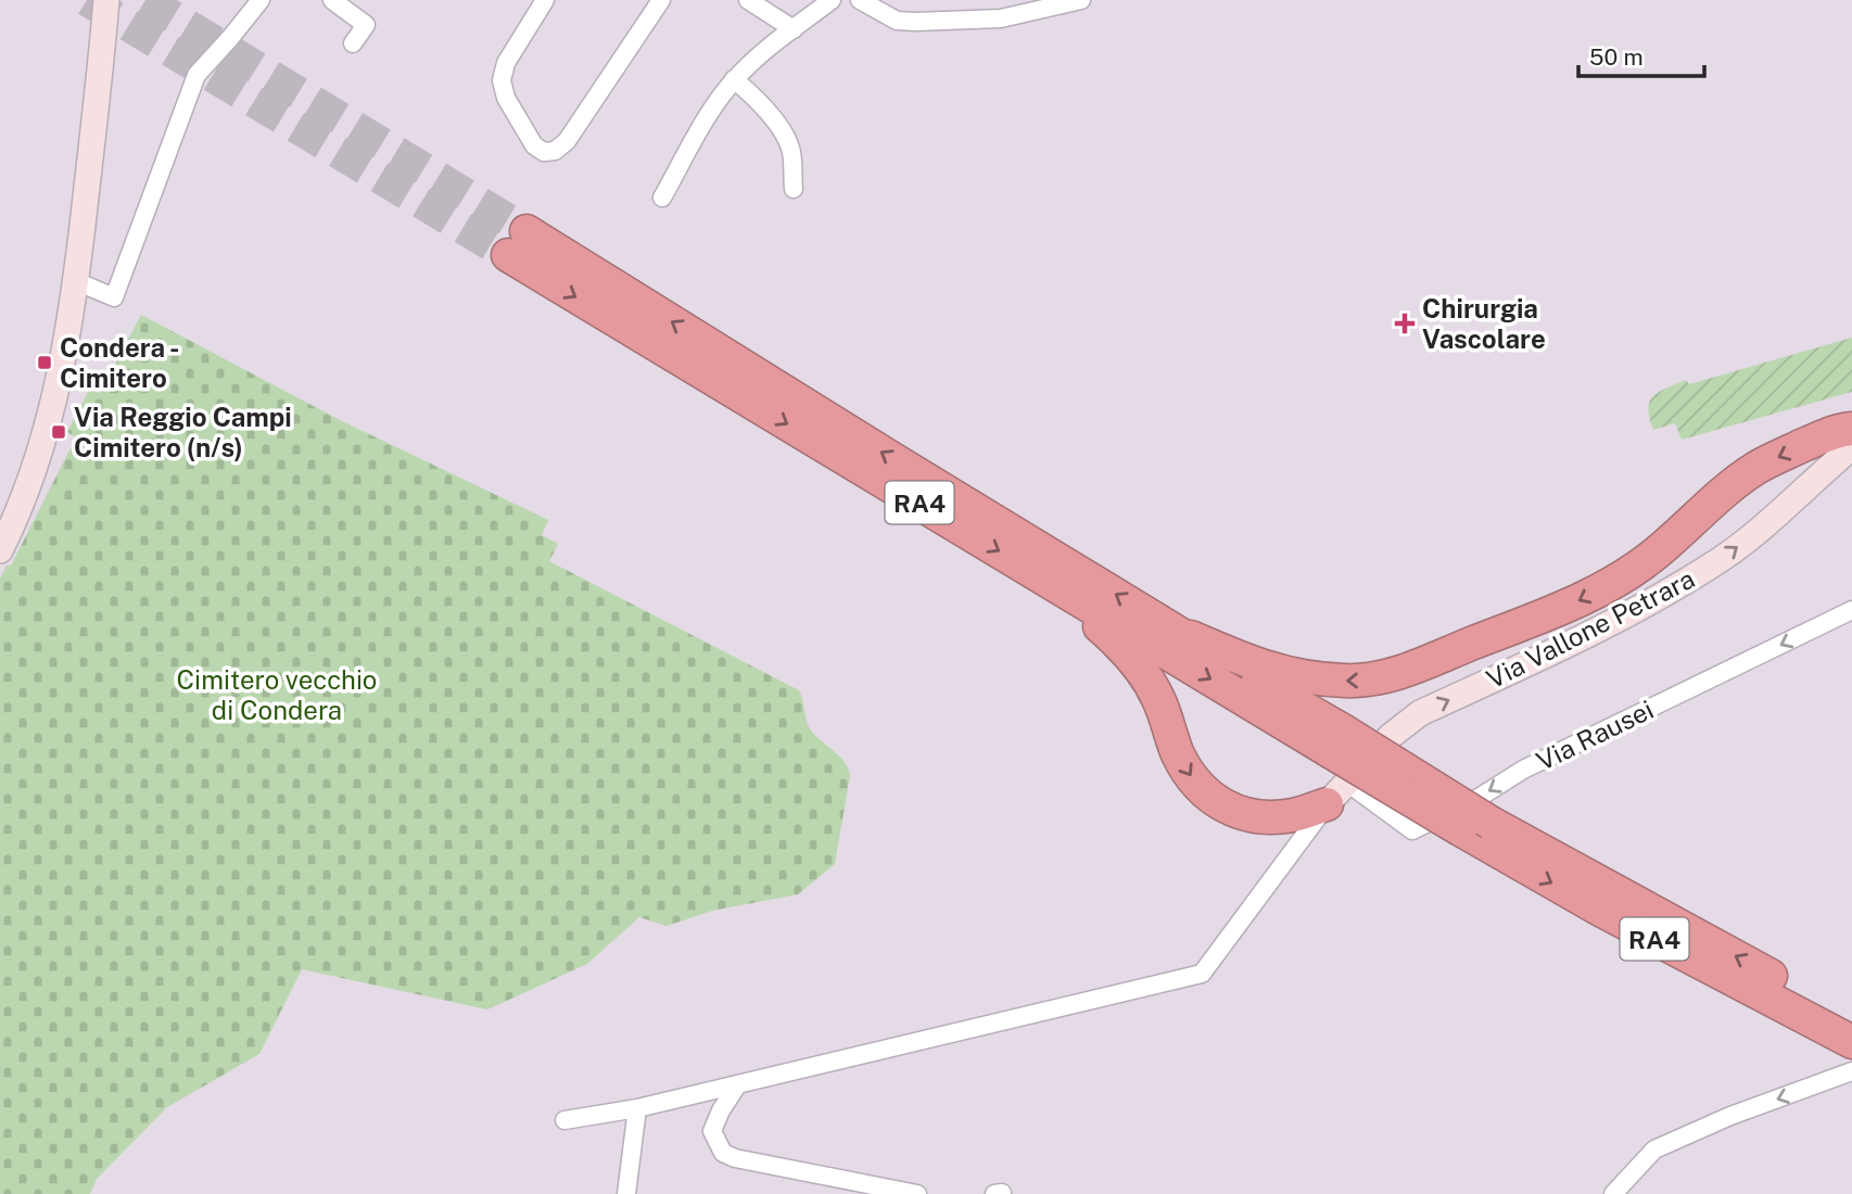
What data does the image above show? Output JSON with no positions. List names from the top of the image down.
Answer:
{
  "streets": {
    "highway": ["RA4"],
    "street": ["Via Vallone Petrara", "Via Rausei"]
  },
  "crossings": [
    ["Via Vallone Petrara", "Via Rausei"]
  ],
  "one_way": ["Via Vallone Petrara", "Via Rausei"],
  "parks": ["Cimitero vecchio di Condera"],
  "places": {
    "health": ["Chirurgia Vascolare"],
    "transit": ["Condera - Cimitero", "Via Reggio Campi Cimitero (n/s)"]
  },
  "scale_bar": "50 m"
}
